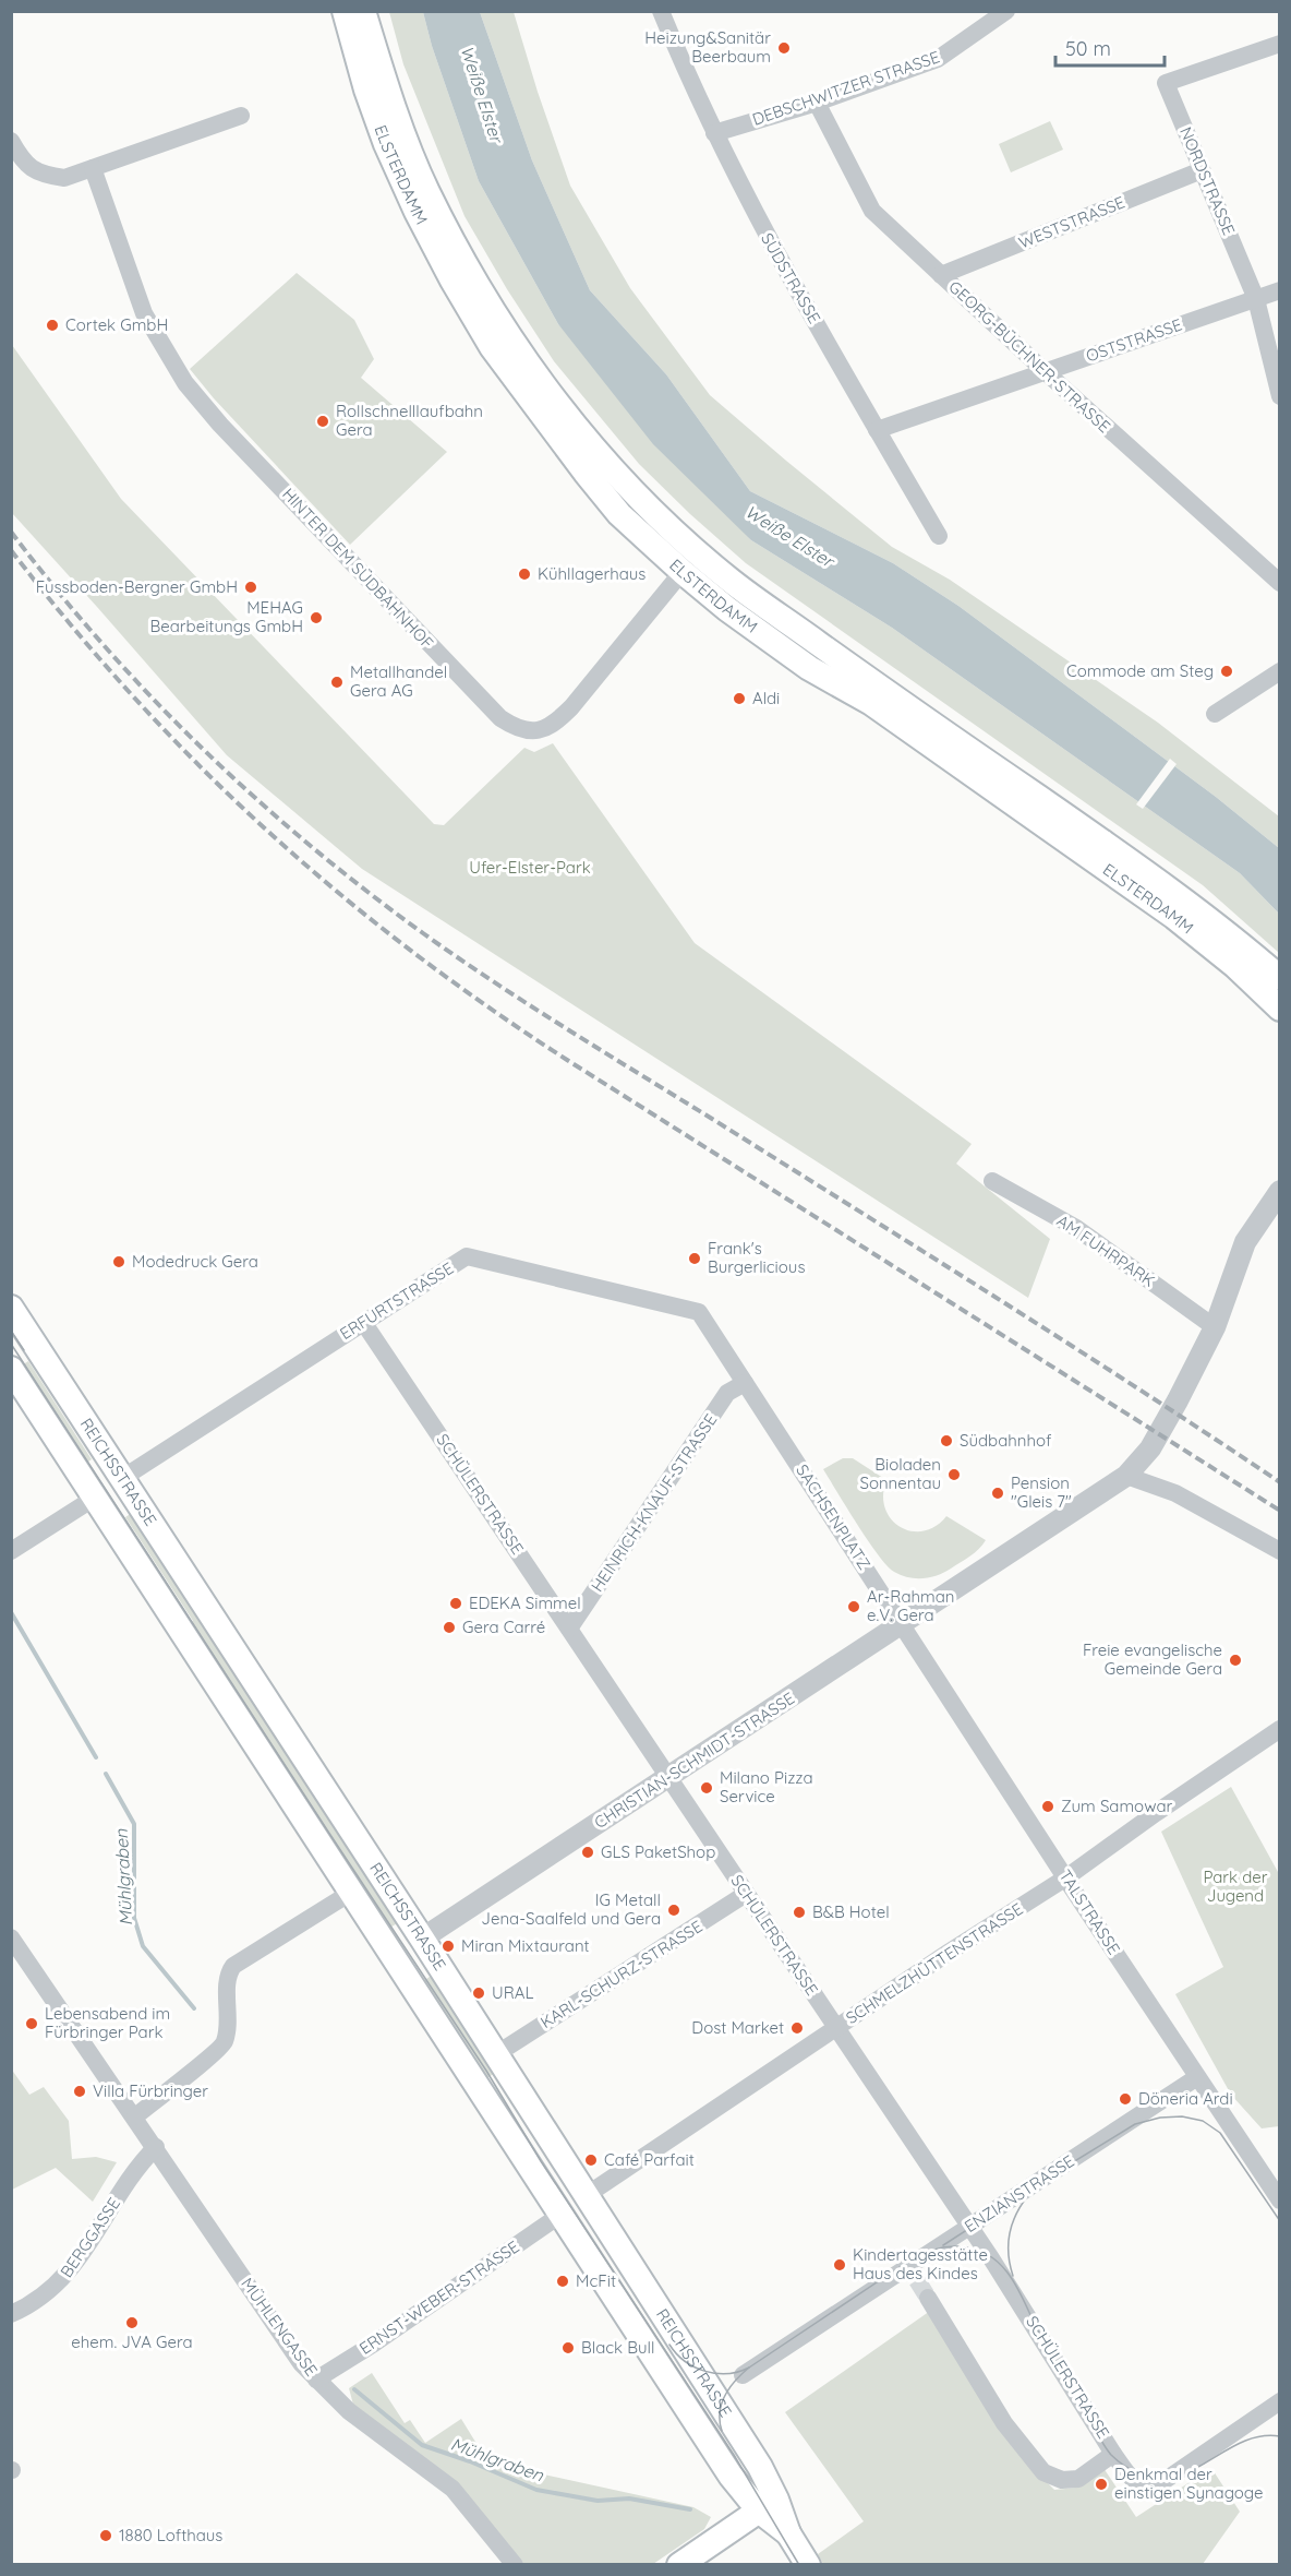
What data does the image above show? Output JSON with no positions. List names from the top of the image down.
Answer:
{
  "streets": {
    "main road": ["ELSTERDAMM", "REICHSSTRASSE"],
    "street": [
      "DEBSCHWITZER STRASSE",
      "NORDSTRASSE",
      "WESTSTRASSE",
      "SÜDSTRASSE",
      "OSTSTRASSE",
      "GEORG-BÜCHNER-STRASSE",
      "HINTER DEM SÜDBAHNHOF",
      "AM FUHRPARK",
      "ERFURTSTRASSE",
      "SCHÜLERSTRASSE",
      "HEINRICH-KNAUF-STRASSE",
      "SACHSENPLATZ",
      "CHRISTIAN-SCHMIDT-STRASSE",
      "TALSTRASSE",
      "SCHMELZHÜTTENSTRASSE",
      "KARL-SCHURZ-STRASSE",
      "ENZIANSTRASSE",
      "BERGGASSE",
      "ERNST-WEBER-STRASSE",
      "MÜHLENGASSE"
    ]
  },
  "crossings": [
    ["DEBSCHWITZER STRASSE", "SÜDSTRASSE"],
    ["DEBSCHWITZER STRASSE", "GEORG-BÜCHNER-STRASSE"],
    ["ELSTERDAMM", "HINTER DEM SÜDBAHNHOF"],
    ["NORDSTRASSE", "WESTSTRASSE"],
    ["NORDSTRASSE", "OSTSTRASSE"],
    ["WESTSTRASSE", "GEORG-BÜCHNER-STRASSE"],
    ["SÜDSTRASSE", "OSTSTRASSE"],
    ["OSTSTRASSE", "GEORG-BÜCHNER-STRASSE"],
    ["ERFURTSTRASSE", "REICHSSTRASSE"],
    ["ERFURTSTRASSE", "SCHÜLERSTRASSE"],
    ["ERFURTSTRASSE", "HEINRICH-KNAUF-STRASSE"],
    ["ERFURTSTRASSE", "SACHSENPLATZ"],
    ["REICHSSTRASSE", "CHRISTIAN-SCHMIDT-STRASSE"],
    ["REICHSSTRASSE", "SCHMELZHÜTTENSTRASSE"],
    ["REICHSSTRASSE", "KARL-SCHURZ-STRASSE"],
    ["REICHSSTRASSE", "ERNST-WEBER-STRASSE"],
    ["SCHÜLERSTRASSE", "HEINRICH-KNAUF-STRASSE"],
    ["SCHÜLERSTRASSE", "CHRISTIAN-SCHMIDT-STRASSE"],
    ["SCHÜLERSTRASSE", "SCHMELZHÜTTENSTRASSE"],
    ["SCHÜLERSTRASSE", "KARL-SCHURZ-STRASSE"],
    ["SCHÜLERSTRASSE", "ENZIANSTRASSE"],
    ["HEINRICH-KNAUF-STRASSE", "SACHSENPLATZ"],
    ["SACHSENPLATZ", "CHRISTIAN-SCHMIDT-STRASSE"],
    ["SACHSENPLATZ", "TALSTRASSE"],
    ["CHRISTIAN-SCHMIDT-STRASSE", "TALSTRASSE"],
    ["TALSTRASSE", "SCHMELZHÜTTENSTRASSE"],
    ["TALSTRASSE", "ENZIANSTRASSE"],
    ["BERGGASSE", "MÜHLENGASSE"],
    ["ERNST-WEBER-STRASSE", "MÜHLENGASSE"]
  ],
  "water": ["Weiße Elster", "Mühlgraben"],
  "parks": ["Ufer-Elster-Park", "Park der Jugend"],
  "places": [
    "Heizung&Sanitär Beerbaum",
    "Cortek GmbH",
    "Rollschnelllaufbahn Gera",
    "Kühllagerhaus",
    "Fussboden-Bergner GmbH",
    "MEHAG Bearbeitungs GmbH",
    "Commode am Steg",
    "Metallhandel Gera AG",
    "Aldi",
    "Frank's Burgerlicious",
    "Modedruck Gera",
    "Südbahnhof",
    "Bioladen Sonnentau",
    "Pension \"Gleis 7\"",
    "EDEKA Simmel",
    "Ar-Rahman e.V. Gera",
    "Gera Carré",
    "Freie evangelische Gemeinde Gera",
    "Milano Pizza Service",
    "Zum Samowar",
    "GLS PaketShop",
    "IG Metall Jena-Saalfeld und Gera",
    "B&B Hotel",
    "Miran Mixtaurant",
    "URAL",
    "Lebensabend im Fürbringer Park",
    "Dost Market",
    "Villa Fürbringer",
    "Döneria Ardi",
    "Café Parfait",
    "Kindertagesstätte Haus des Kindes",
    "McFit",
    "ehem. JVA Gera",
    "Black Bull",
    "Denkmal der einstigen Synagoge",
    "1880 Lofthaus"
  ],
  "scale_bar": "50 m"
}
